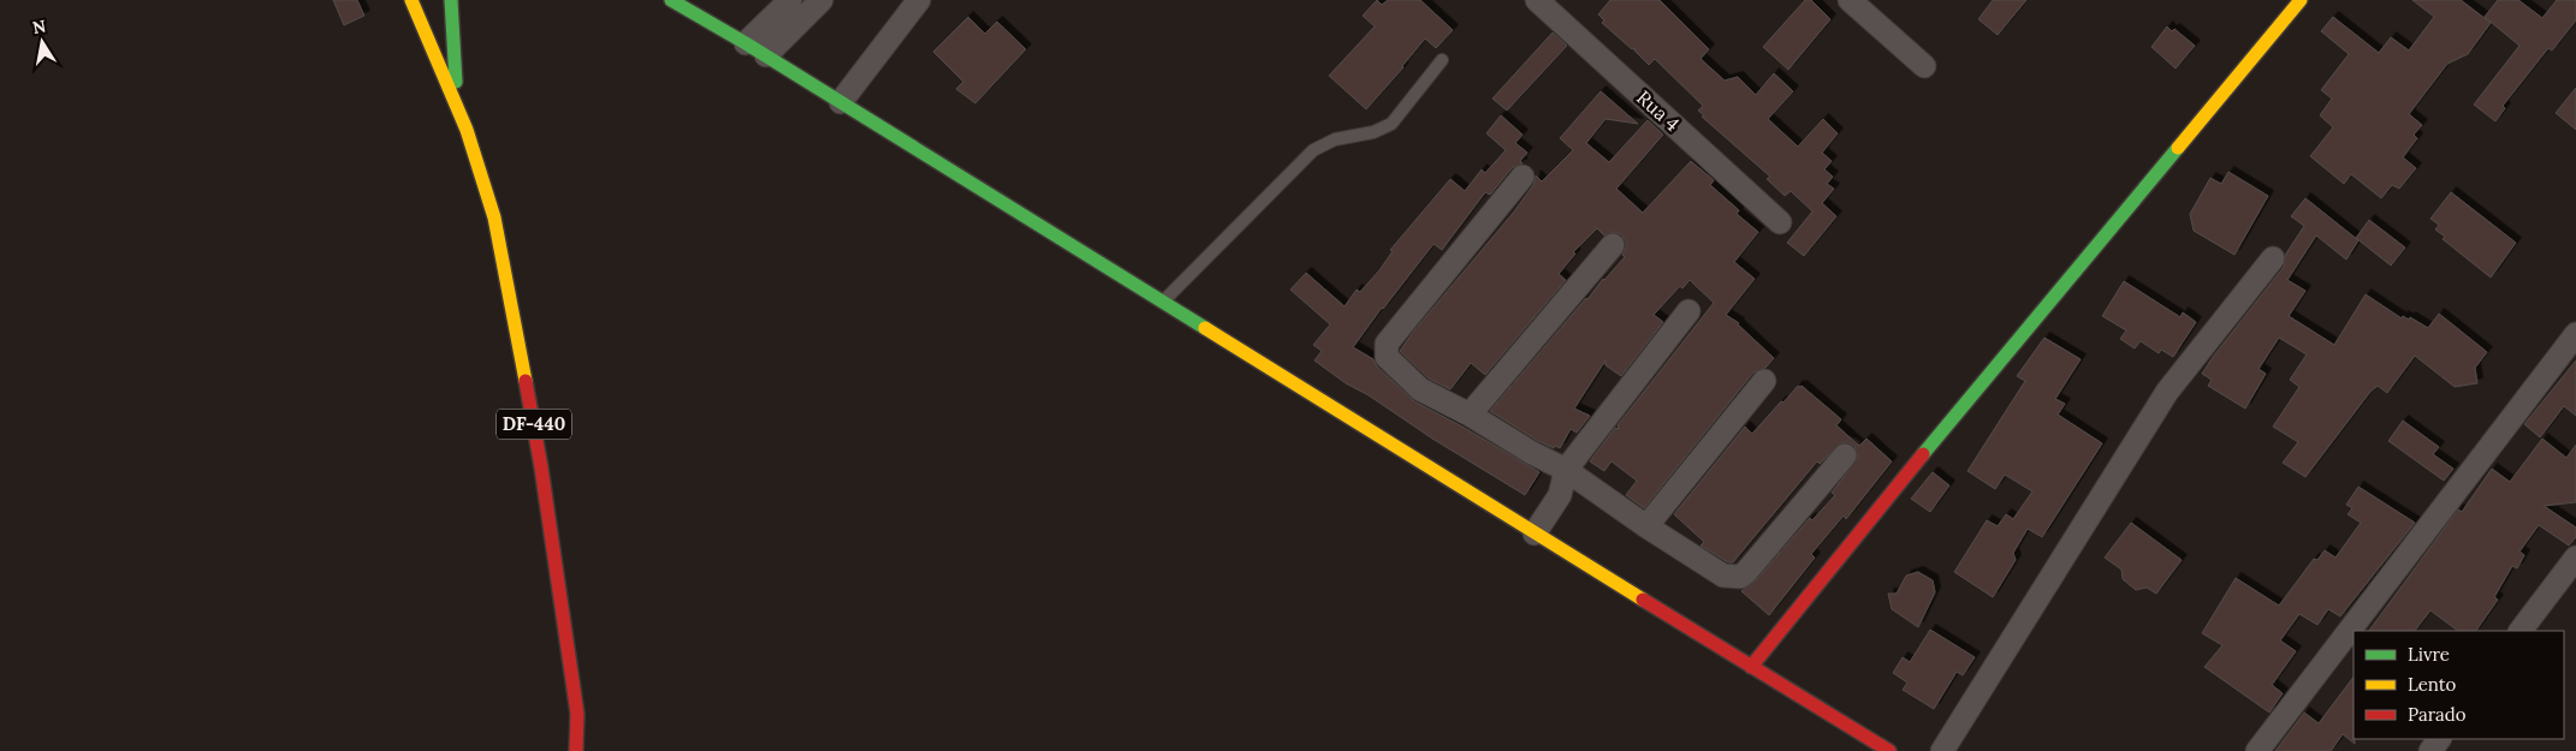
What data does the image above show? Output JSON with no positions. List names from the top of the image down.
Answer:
{
  "streets": {
    "street": ["Rua 4", "DF-440"]
  },
  "legend": ["Livre", "Lento", "Parado"],
  "north": "top"
}
